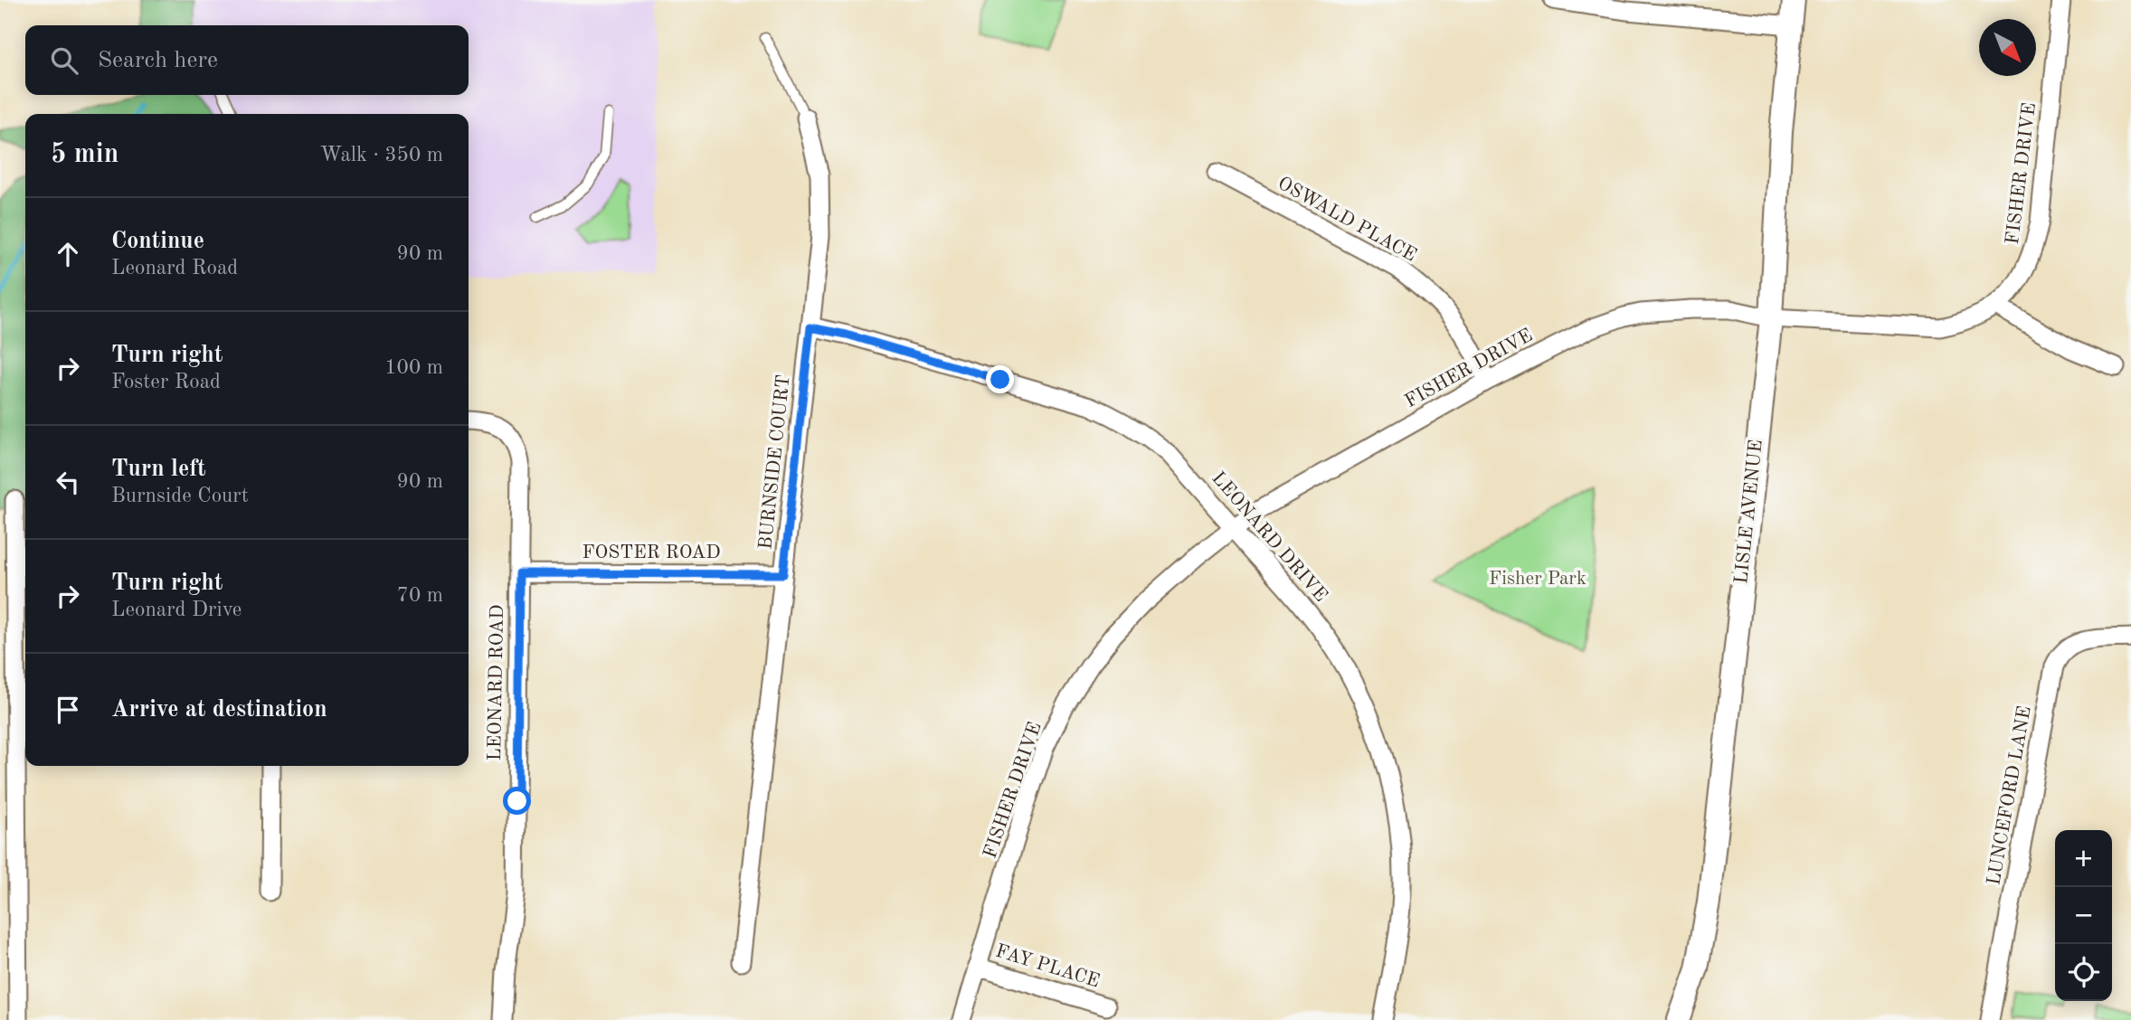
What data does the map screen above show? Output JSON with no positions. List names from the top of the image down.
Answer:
{
  "streets": {
    "street": [
      "FISHER DRIVE",
      "OSWALD PLACE",
      "BURNSIDE COURT",
      "LISLE AVENUE",
      "LEONARD DRIVE",
      "FOSTER ROAD",
      "LEONARD ROAD",
      "LUNCEFORD LANE",
      "FAY PLACE"
    ]
  },
  "crossings": [
    ["FISHER DRIVE", "OSWALD PLACE"],
    ["FISHER DRIVE", "LISLE AVENUE"],
    ["FISHER DRIVE", "LEONARD DRIVE"],
    ["FISHER DRIVE", "FAY PLACE"],
    ["BURNSIDE COURT", "LEONARD DRIVE"],
    ["BURNSIDE COURT", "FOSTER ROAD"],
    ["FOSTER ROAD", "LEONARD ROAD"]
  ],
  "parks": ["Fisher Park"],
  "north": "bottom right",
  "page": {
    "search": "Search here",
    "heading": ["5 min", "Walk · 350 m"],
    "list": [
      ["Continue", "Leonard Road", "90 m"],
      ["Turn right", "Foster Road", "100 m"],
      ["Turn left", "Burnside Court", "90 m"],
      ["Turn right", "Leonard Drive", "70 m"],
      "Arrive at destination"
    ],
    "map_buttons": ["+", "−"]
  }
}
